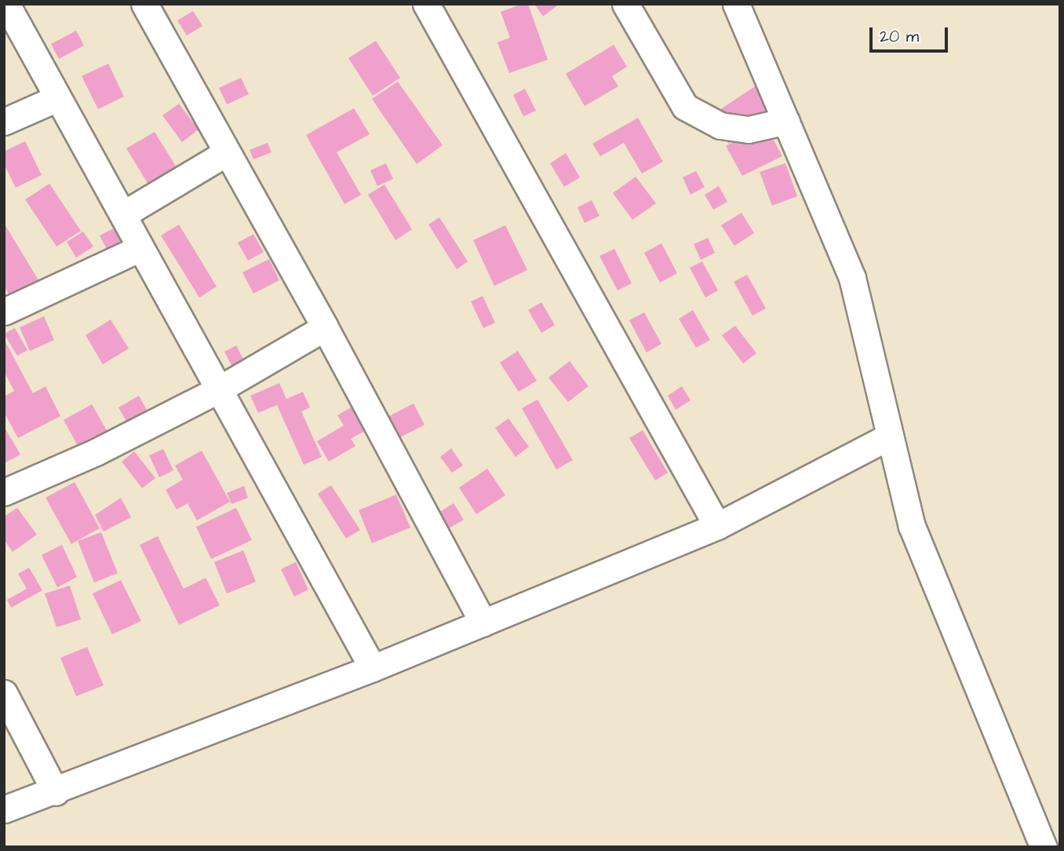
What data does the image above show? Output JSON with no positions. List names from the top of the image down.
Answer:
{
  "scale_bar": "20 m"
}
